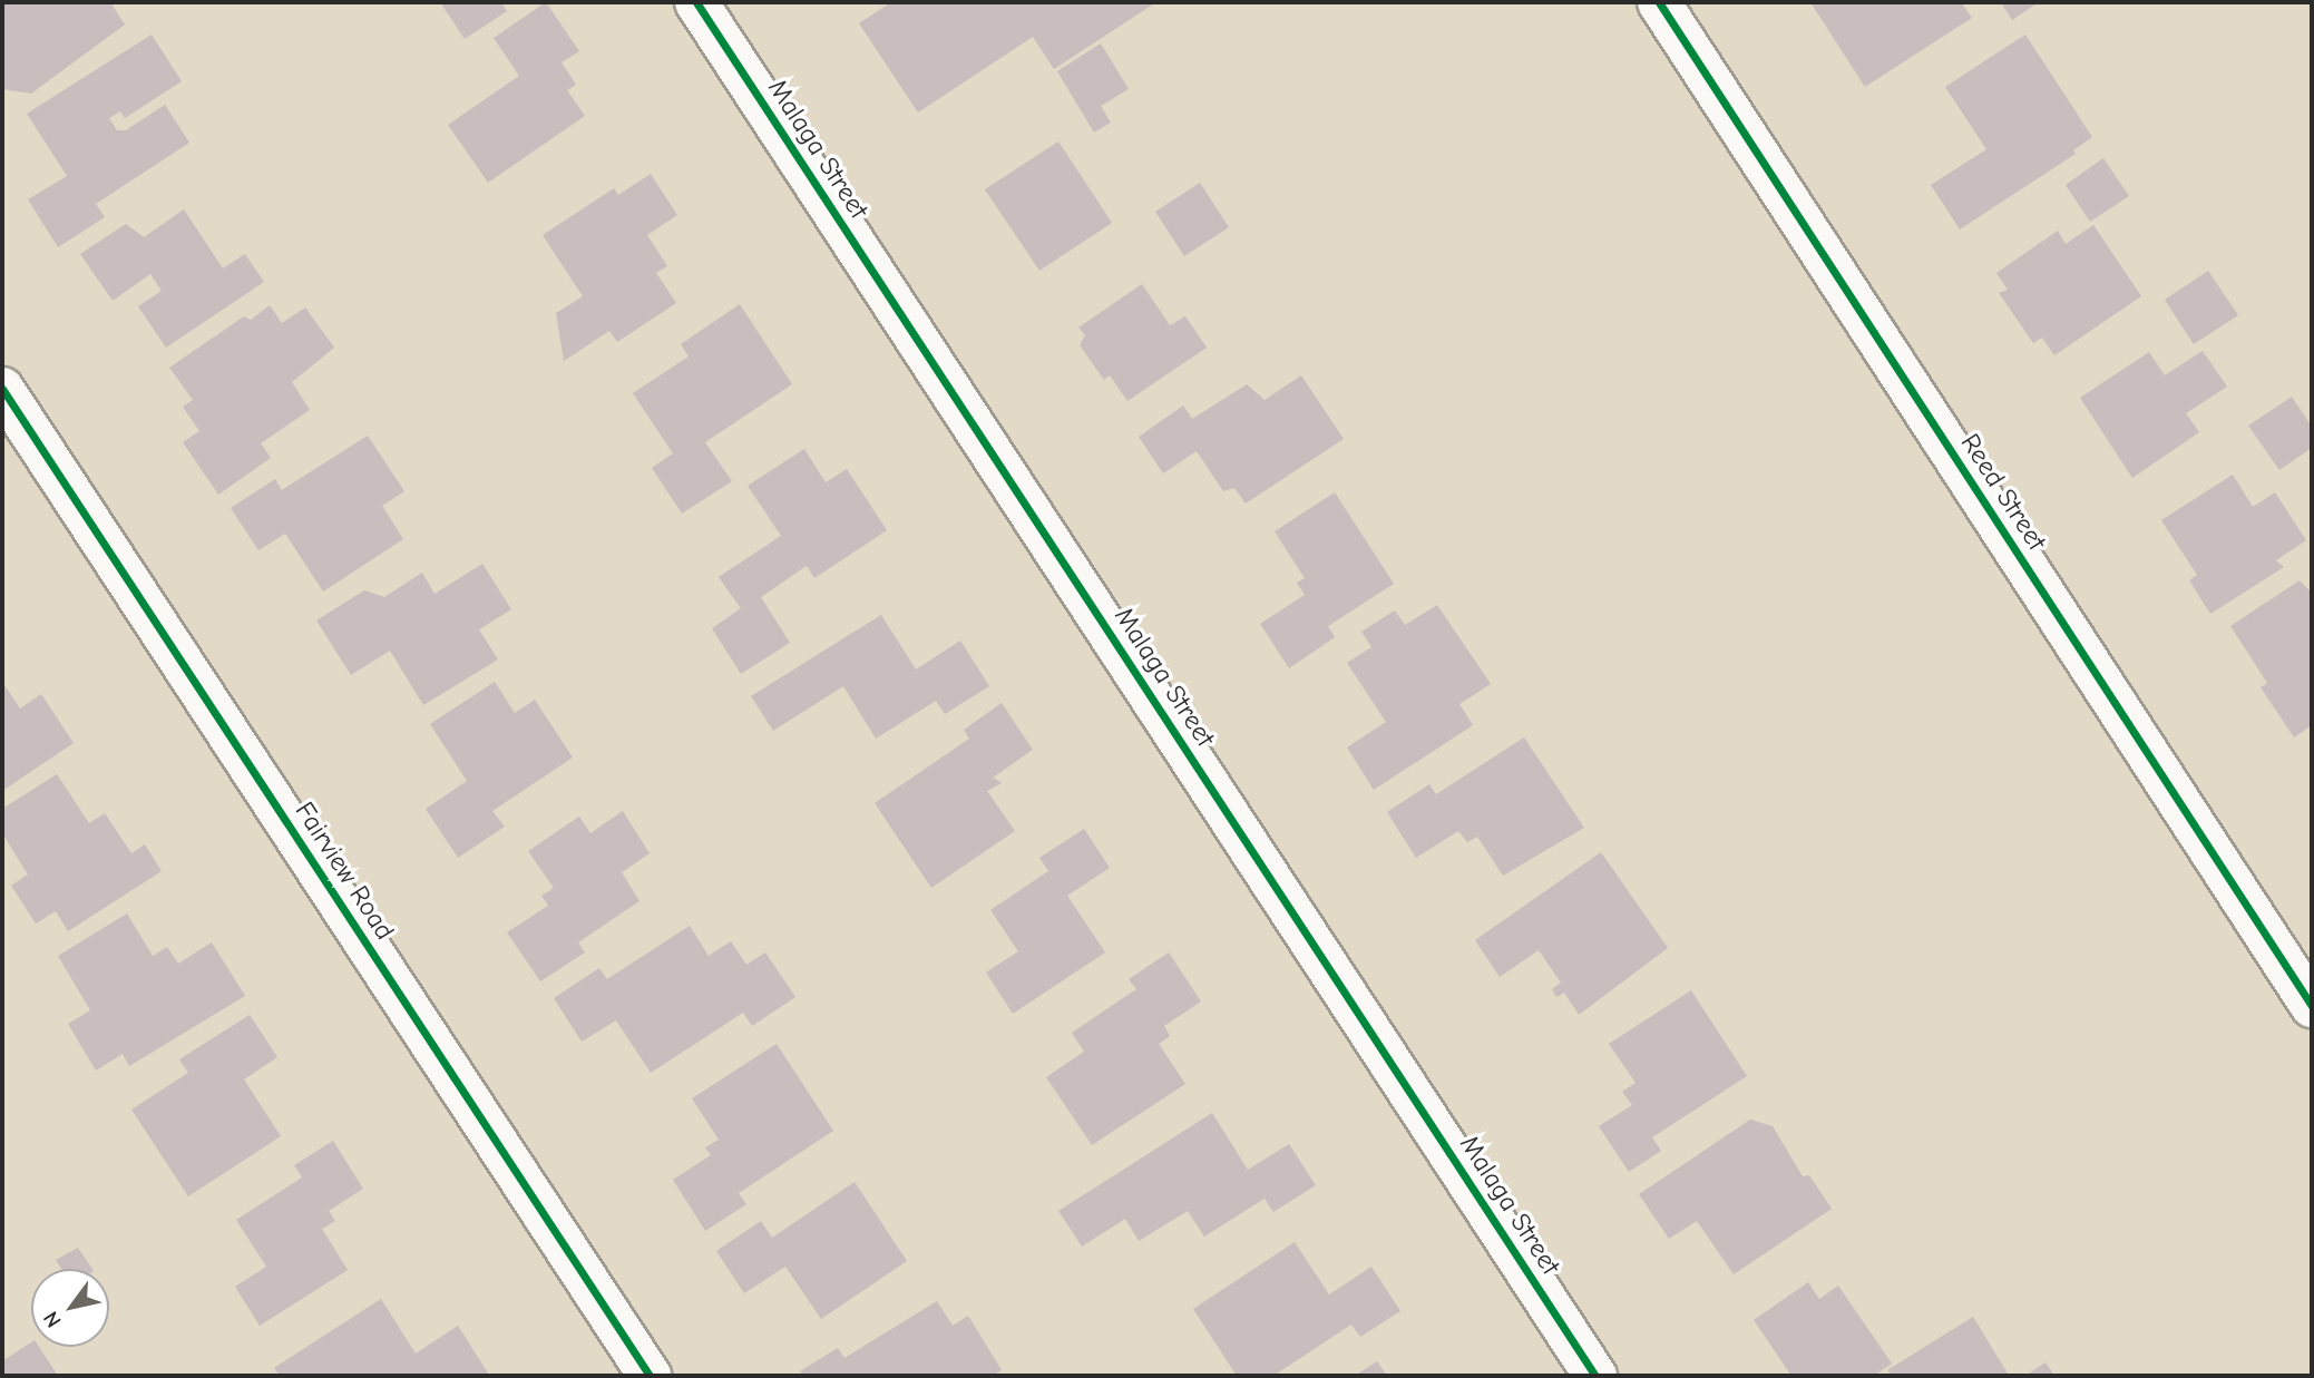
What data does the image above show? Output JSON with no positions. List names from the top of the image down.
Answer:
{
  "streets": {
    "street": ["Malaga Street", "Reed Street", "Fairview Road"]
  },
  "north": "bottom left"
}
